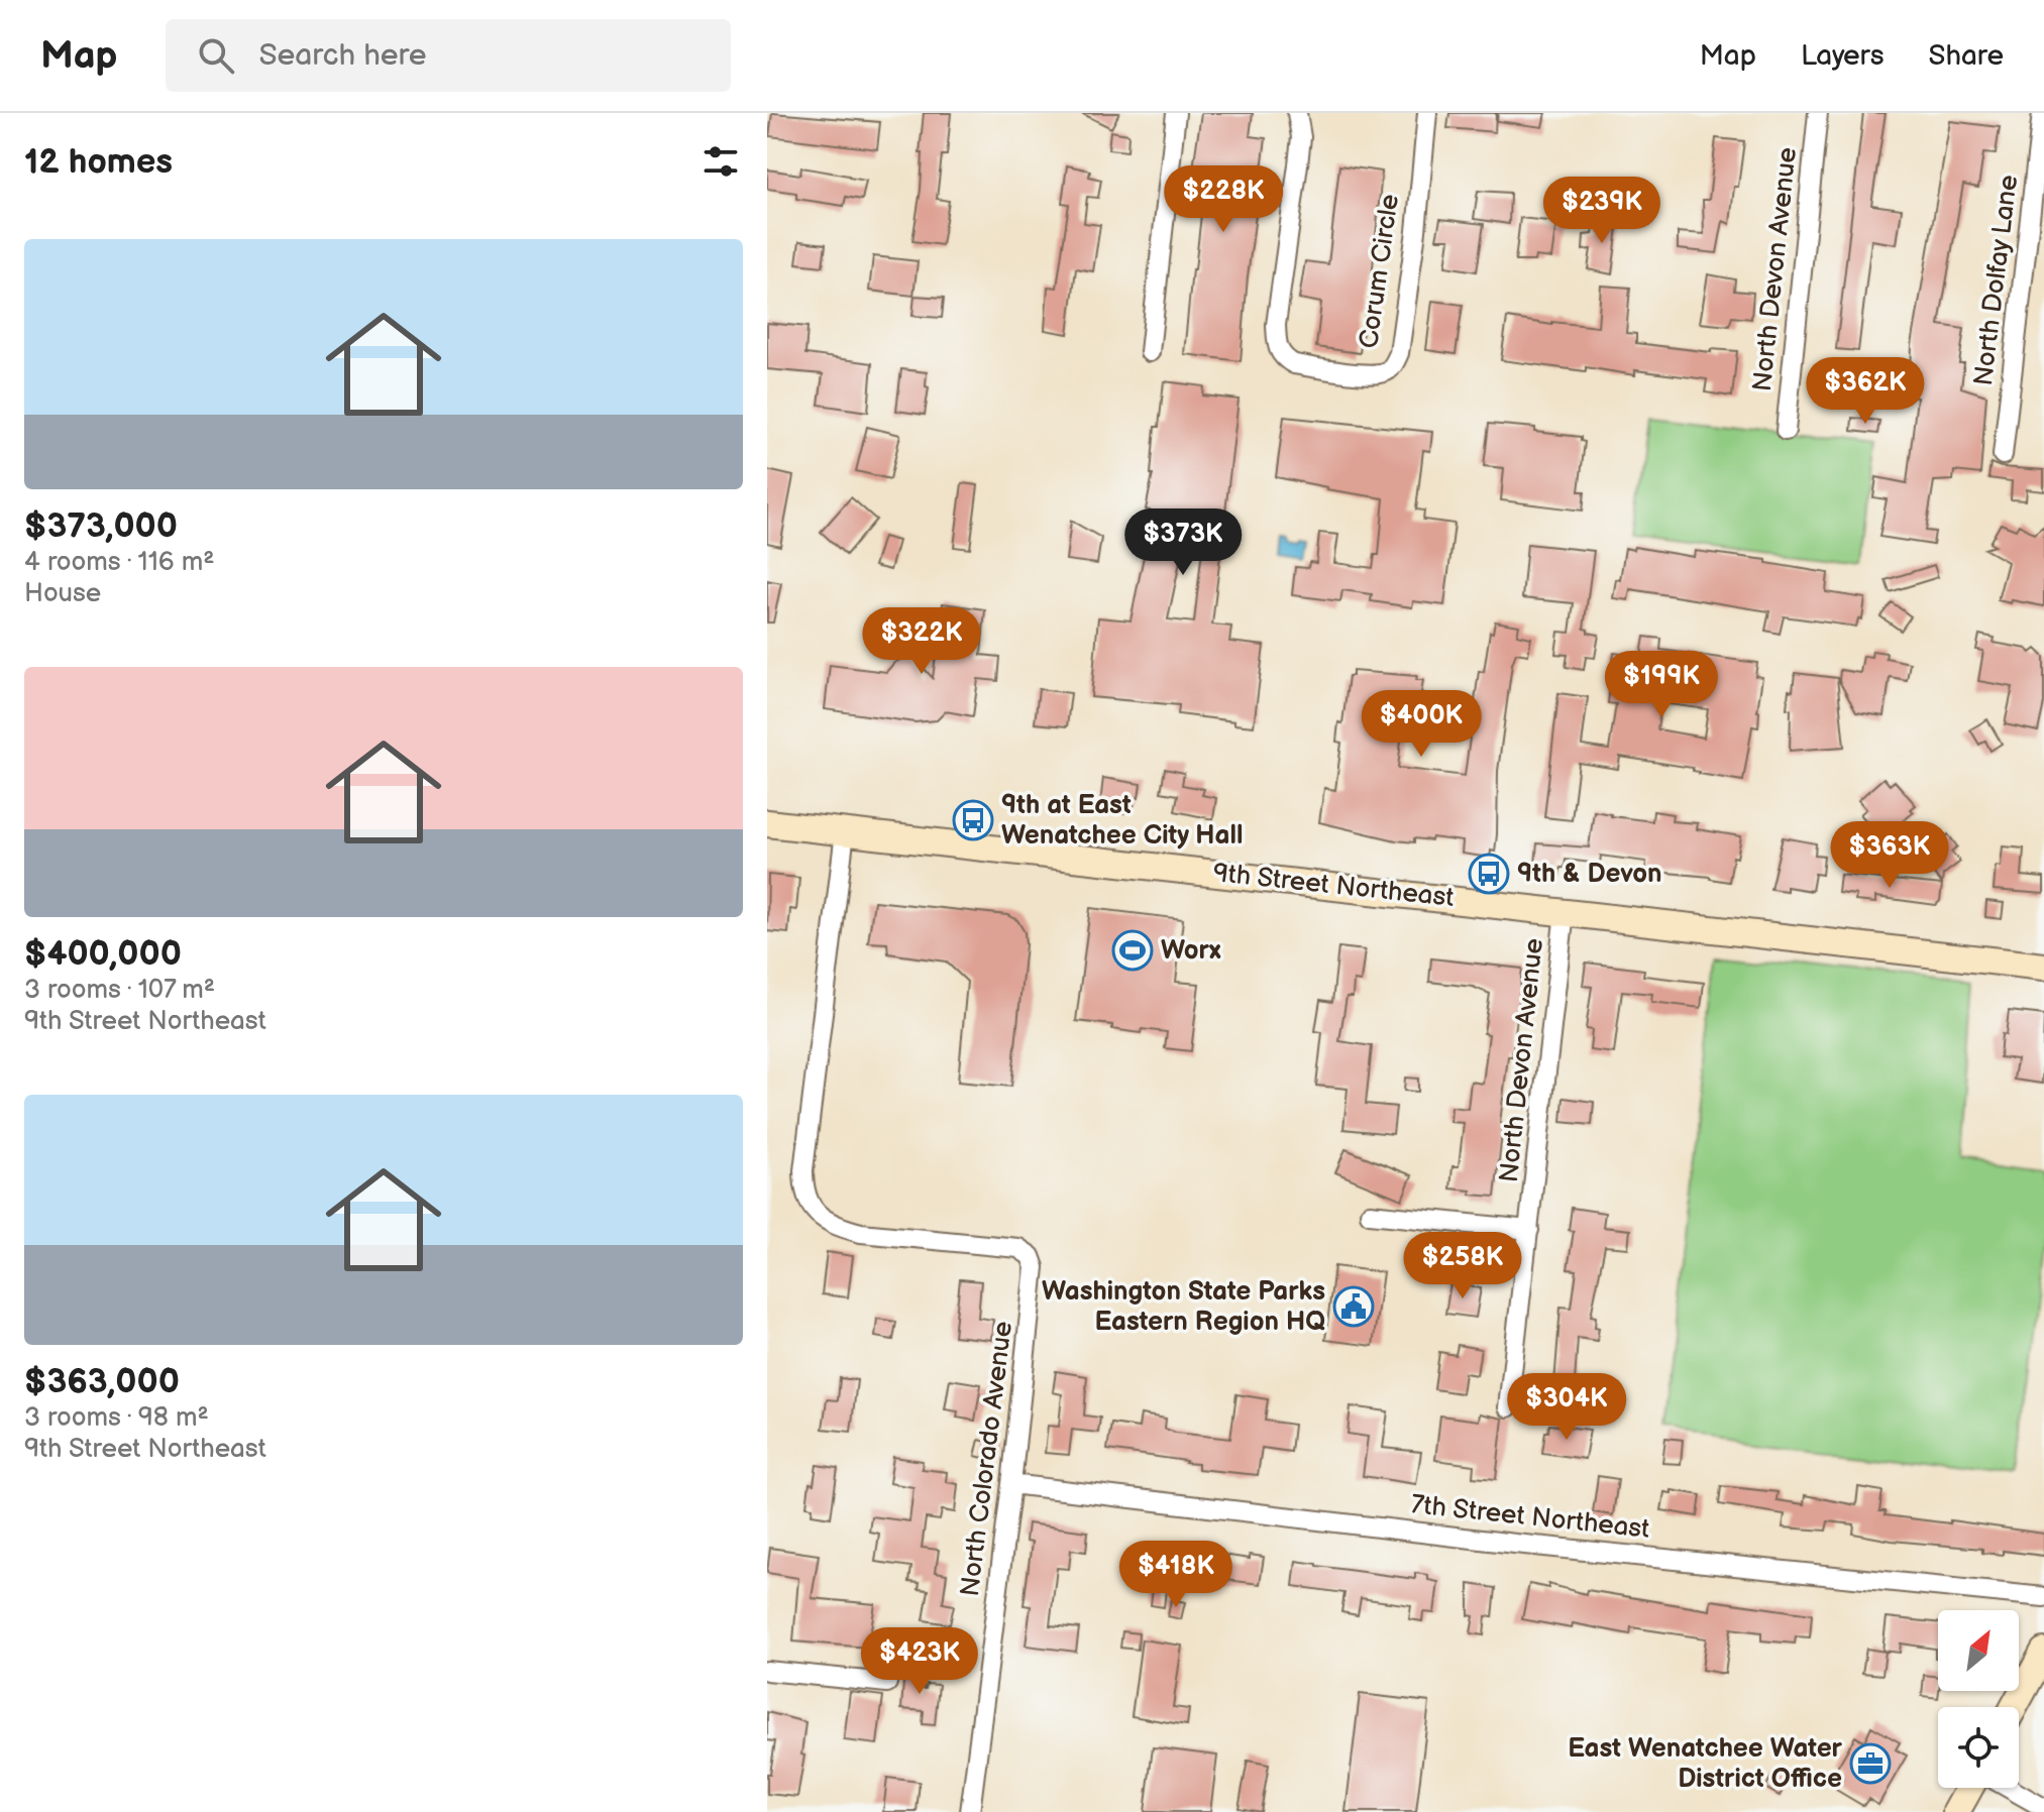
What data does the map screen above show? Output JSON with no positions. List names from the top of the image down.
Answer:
{
  "streets": {
    "main road": ["9th Street Northeast"],
    "street": [
      "North Devon Avenue",
      "Corum Circle",
      "North Dolfay Lane",
      "North Colorado Avenue",
      "7th Street Northeast"
    ]
  },
  "crossings": [
    ["North Devon Avenue", "9th Street Northeast"],
    ["9th Street Northeast", "North Colorado Avenue"],
    ["North Colorado Avenue", "7th Street Northeast"]
  ],
  "places": {
    "bus stop": ["9th at East Wenatchee City Hall", "9th & Devon"],
    "sports": ["Worx"],
    "public building": ["Washington State Parks Eastern Region HQ"],
    "office": ["East Wenatchee Water District Office"]
  },
  "north": "top right",
  "page": {
    "header": "Map",
    "search": "Search here",
    "nav": ["Map", "Layers", "Share"],
    "heading": "12 homes",
    "price": [
      "$228K",
      "$239K",
      "$362K",
      "$373K",
      "$322K",
      "$199K",
      "$400K",
      "$363K",
      "$258K",
      "$304K",
      "$418K",
      "$423K"
    ],
    "list": [
      {
        "name": "$373,000",
        "note": "4 rooms · 116 m² · House"
      },
      {
        "name": "$400,000",
        "note": "3 rooms · 107 m² · 9th Street Northeast"
      },
      {
        "name": "$363,000",
        "note": "3 rooms · 98 m² · 9th Street Northeast"
      }
    ]
  }
}
